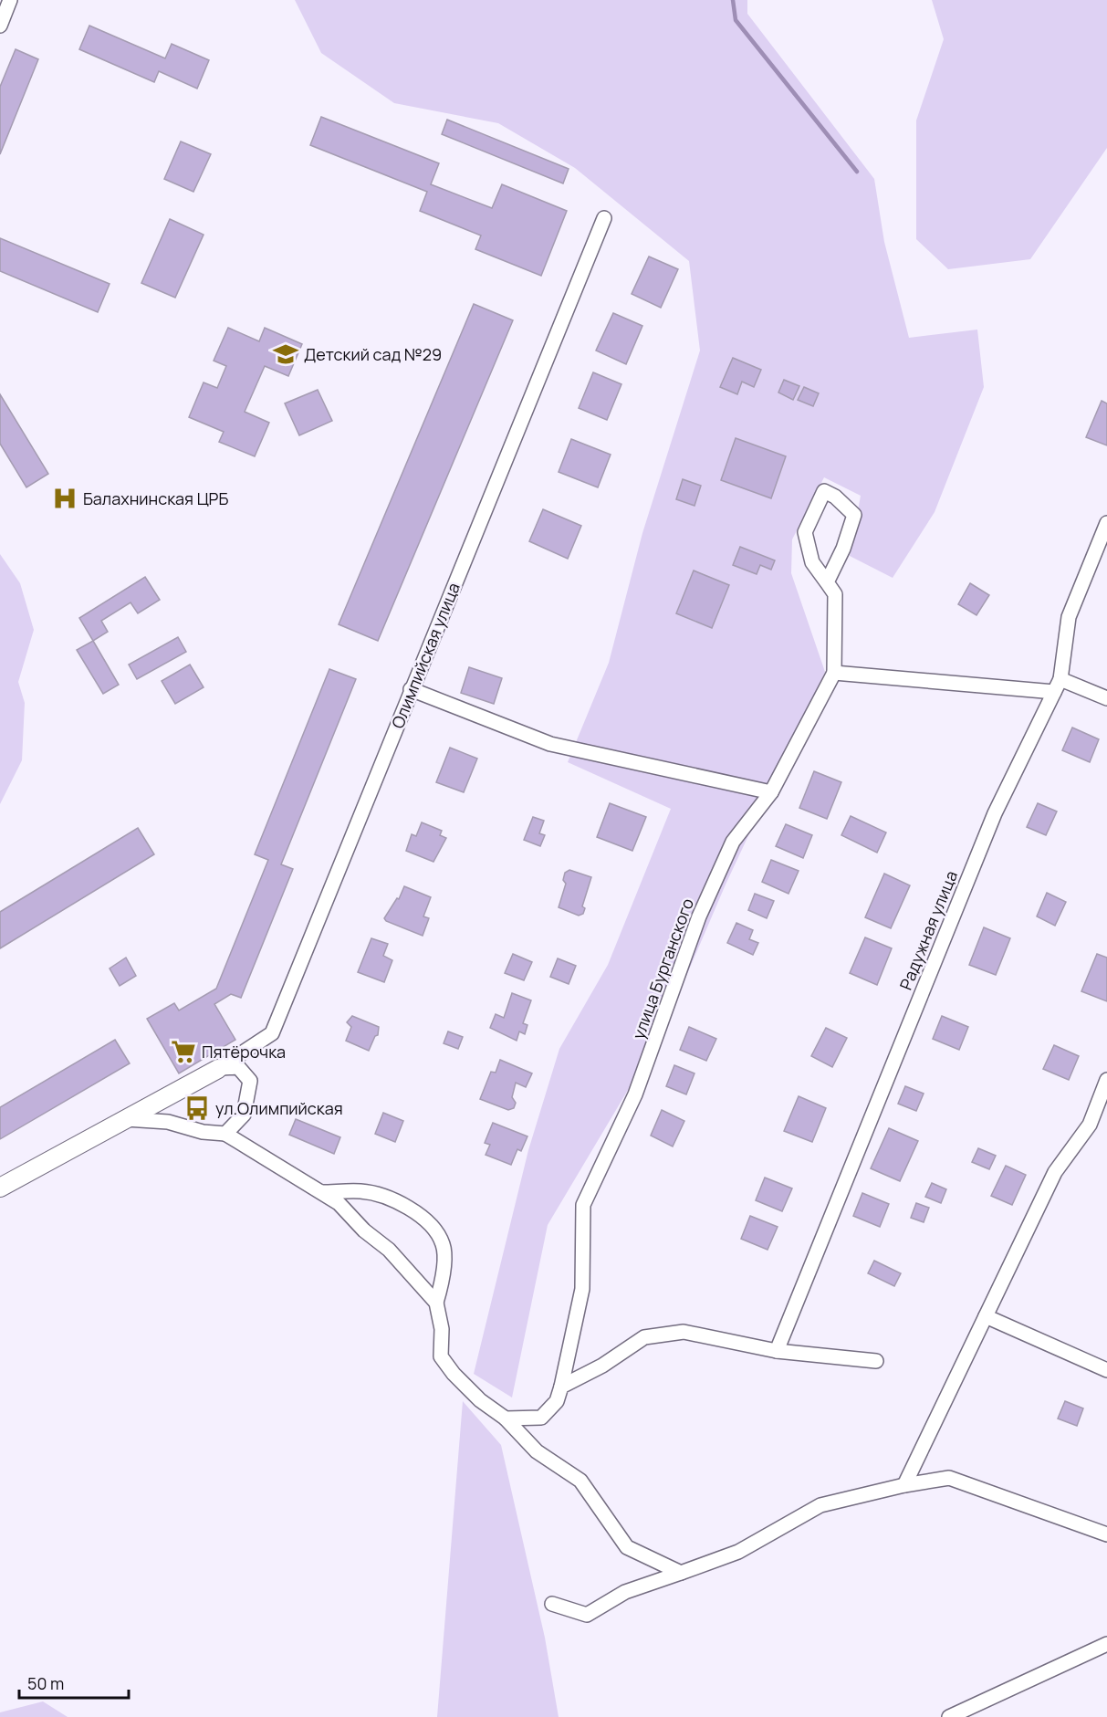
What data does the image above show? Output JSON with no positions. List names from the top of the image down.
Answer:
{
  "streets": {
    "street": ["Олимпийская улица", "Радужная улица", "улица Бурганского"]
  },
  "places": {
    "school or university": ["Детский сад №29"],
    "hospital": ["Балахнинская ЦРБ"],
    "supermarket": ["Пятёрочка"],
    "bus stop": ["ул.Олимпийская"]
  },
  "scale_bar": "50 m"
}
